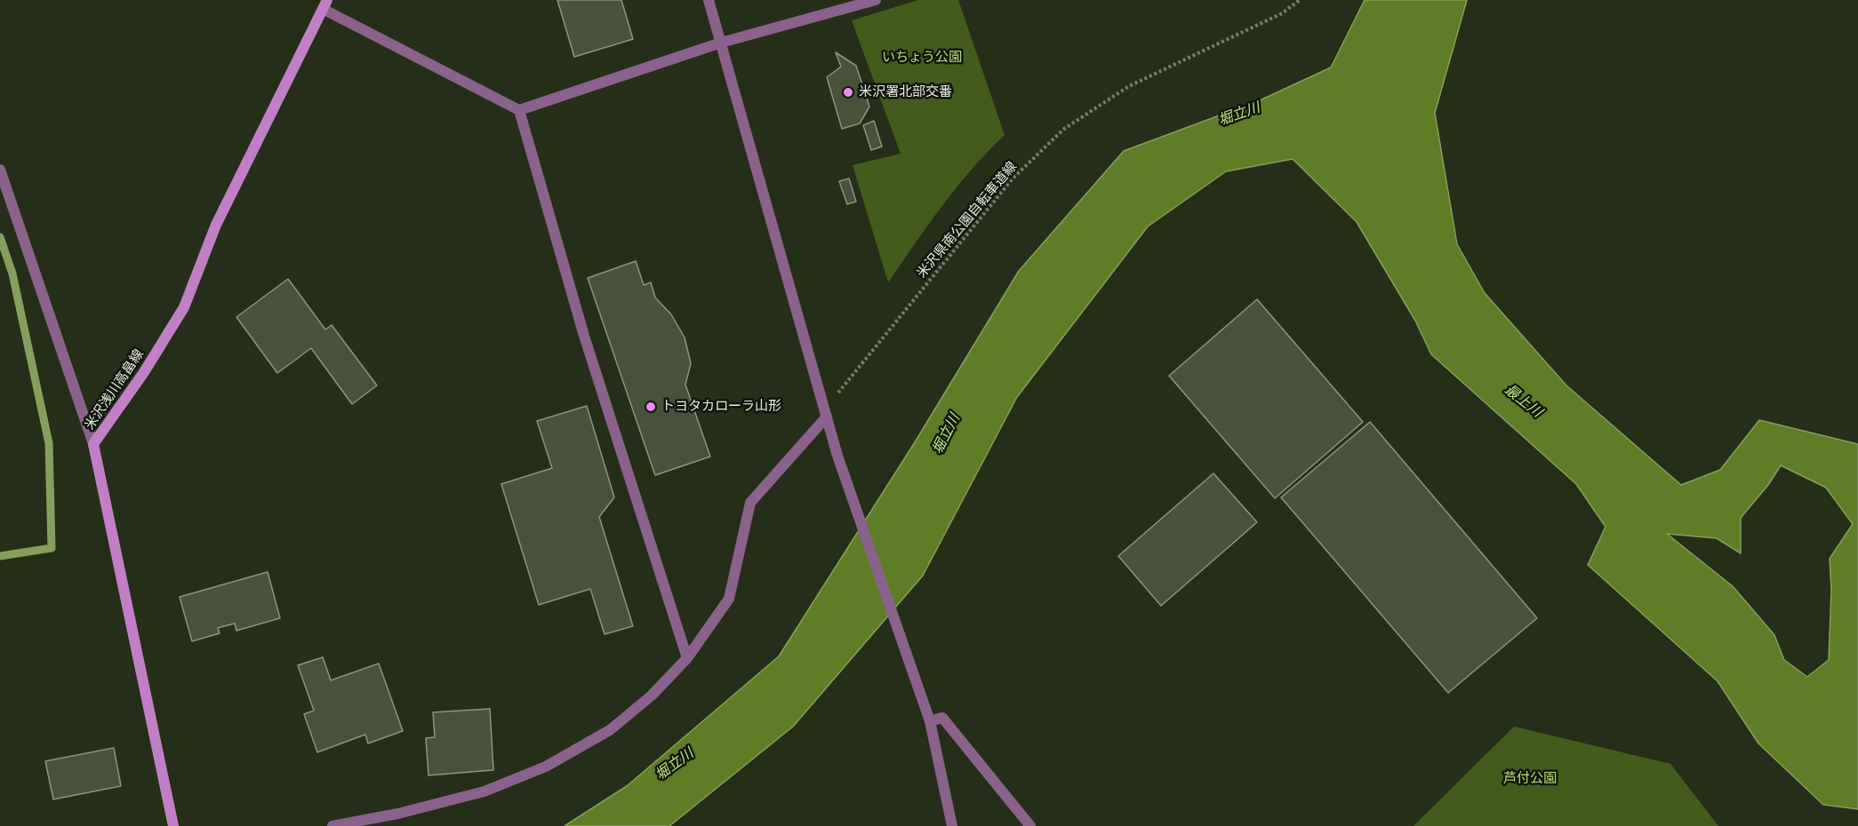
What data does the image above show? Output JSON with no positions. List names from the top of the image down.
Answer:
{
  "streets": {
    "main road": ["米沢浅川高畠線"],
    "path": ["米沢県南公園自転車道線"]
  },
  "water": ["堀立川", "最上川"],
  "parks": ["いちょう公園", "芦付公園"],
  "places": ["米沢署北部交番", "トヨタカローラ山形"]
}
